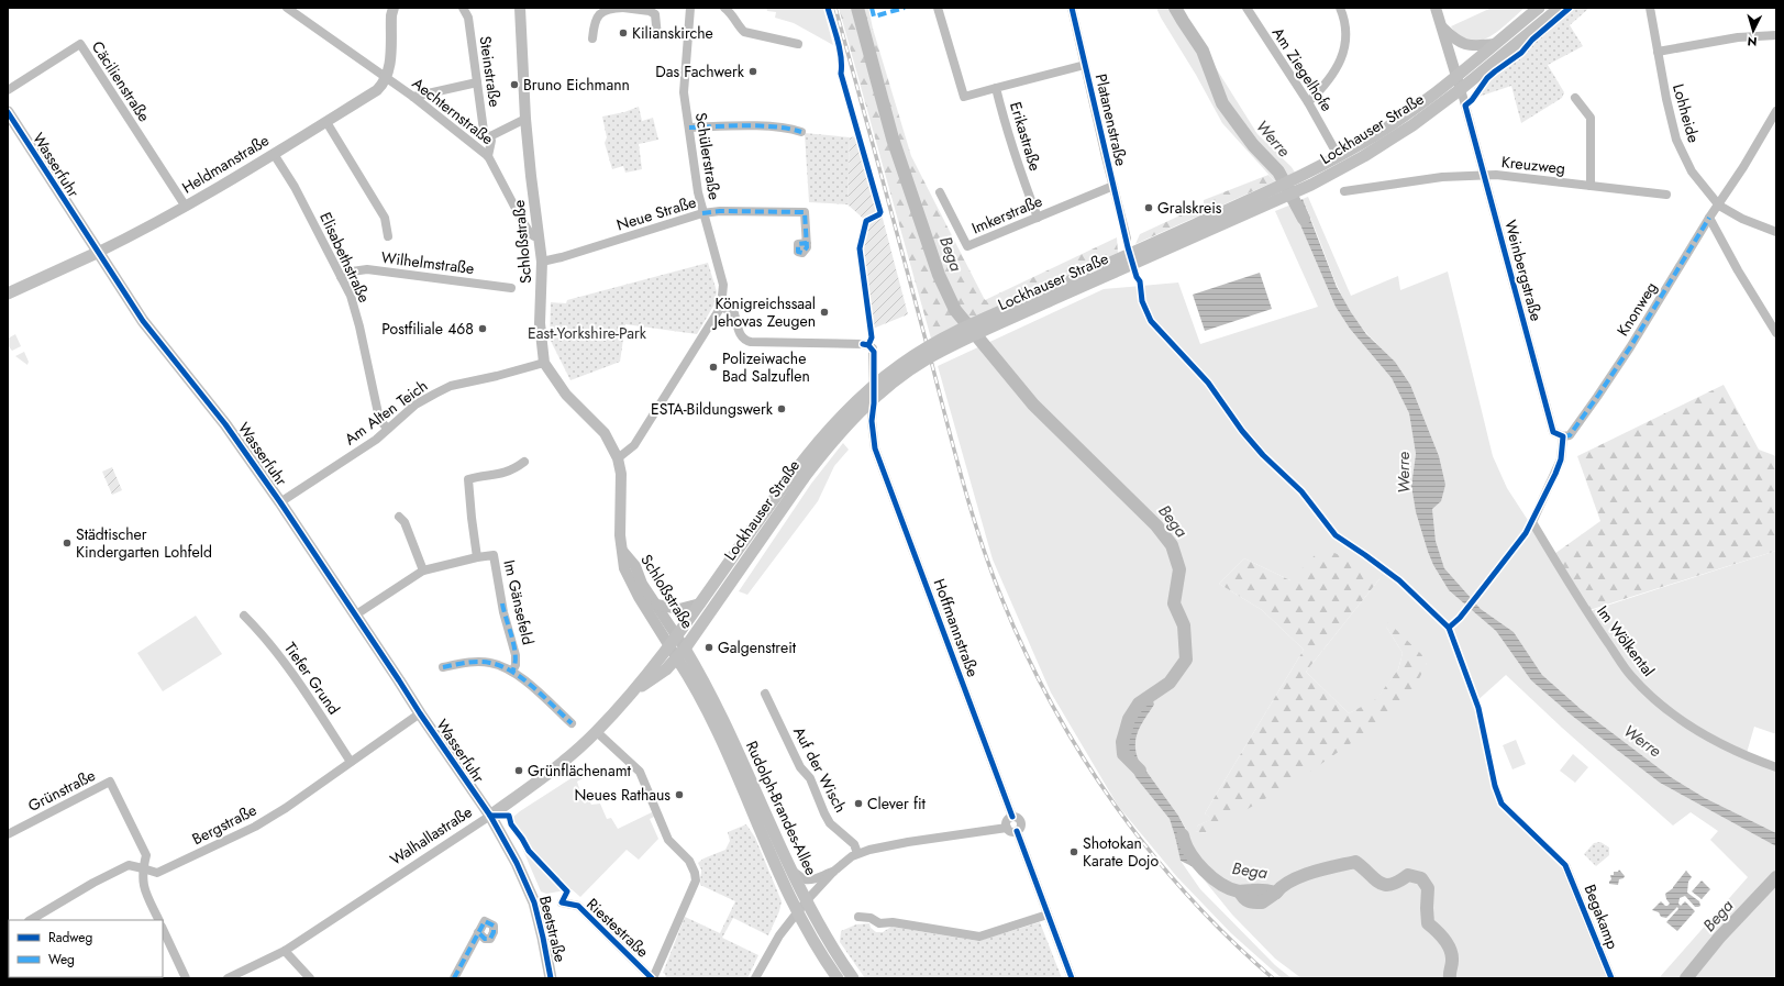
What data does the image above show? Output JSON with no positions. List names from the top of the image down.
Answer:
{
  "streets": {
    "main road": [
      "Lockhauser Straße",
      "Heldmanstraße",
      "Wasserfuhr",
      "Rudolph-Brandes-Allee",
      "Walhallastraße",
      "Beetstraße"
    ],
    "street": [
      "Am Ziegelhofe",
      "Steinstraße",
      "Cäcilienstraße",
      "Aechternstraße",
      "Lohheide",
      "Platanenstraße",
      "Erikastraße",
      "Schülerstraße",
      "Kreuzweg",
      "Neue Straße",
      "Imkerstraße",
      "Schloßstraße",
      "Elisabethstraße",
      "Wilhelmstraße",
      "Weinbergstraße",
      "Knonweg",
      "Am Alten Teich",
      "Im Gänsefeld",
      "Hoffmannstraße",
      "Im Wölkental",
      "Tiefer Grund",
      "Auf der Wisch",
      "Grünstraße",
      "Bergstraße",
      "Begakamp",
      "Riestestraße"
    ]
  },
  "crossings": [
    ["Steinstraße", "Schloßstraße"],
    ["Cäcilienstraße", "Heldmanstraße"],
    ["Aechternstraße", "Heldmanstraße"],
    ["Aechternstraße", "Schloßstraße"],
    ["Lohheide", "Knonweg"],
    ["Platanenstraße", "Erikastraße"],
    ["Platanenstraße", "Imkerstraße"],
    ["Lockhauser Straße", "Schloßstraße"],
    ["Lockhauser Straße", "Weinbergstraße"],
    ["Lockhauser Straße", "Rudolph-Brandes-Allee"],
    ["Lockhauser Straße", "Walhallastraße"],
    ["Erikastraße", "Imkerstraße"],
    ["Schülerstraße", "Neue Straße"],
    ["Schülerstraße", "Schloßstraße"],
    ["Schülerstraße", "Hoffmannstraße"],
    ["Heldmanstraße", "Wasserfuhr"],
    ["Heldmanstraße", "Elisabethstraße"],
    ["Wasserfuhr", "Am Alten Teich"],
    ["Wasserfuhr", "Im Gänsefeld"],
    ["Wasserfuhr", "Bergstraße"],
    ["Wasserfuhr", "Walhallastraße"],
    ["Wasserfuhr", "Beetstraße"],
    ["Kreuzweg", "Weinbergstraße"],
    ["Neue Straße", "Schloßstraße"],
    ["Schloßstraße", "Am Alten Teich"],
    ["Schloßstraße", "Rudolph-Brandes-Allee"],
    ["Schloßstraße", "Walhallastraße"],
    ["Elisabethstraße", "Wilhelmstraße"],
    ["Elisabethstraße", "Am Alten Teich"],
    ["Weinbergstraße", "Knonweg"],
    ["Weinbergstraße", "Im Wölkental"],
    ["Knonweg", "Im Wölkental"],
    ["Tiefer Grund", "Bergstraße"],
    ["Grünstraße", "Bergstraße"],
    ["Rudolph-Brandes-Allee", "Walhallastraße"],
    ["Walhallastraße", "Beetstraße"]
  ],
  "water": ["Werre", "Bega"],
  "parks": ["East-Yorkshire-Park"],
  "places": [
    "Kilianskirche",
    "Das Fachwerk",
    "Bruno Eichmann",
    "Gralskreis",
    "Königreichssaal Jehovas Zeugen",
    "Postfiliale 468",
    "Polizeiwache Bad Salzuflen",
    "ESTA-Bildungswerk",
    "Städtischer Kindergarten Lohfeld",
    "Galgenstreit",
    "Grünflächenamt",
    "Neues Rathaus",
    "Clever fit",
    "Shotokan Karate Dojo"
  ],
  "legend": ["Radweg", "Weg"],
  "north": "bottom"
}
